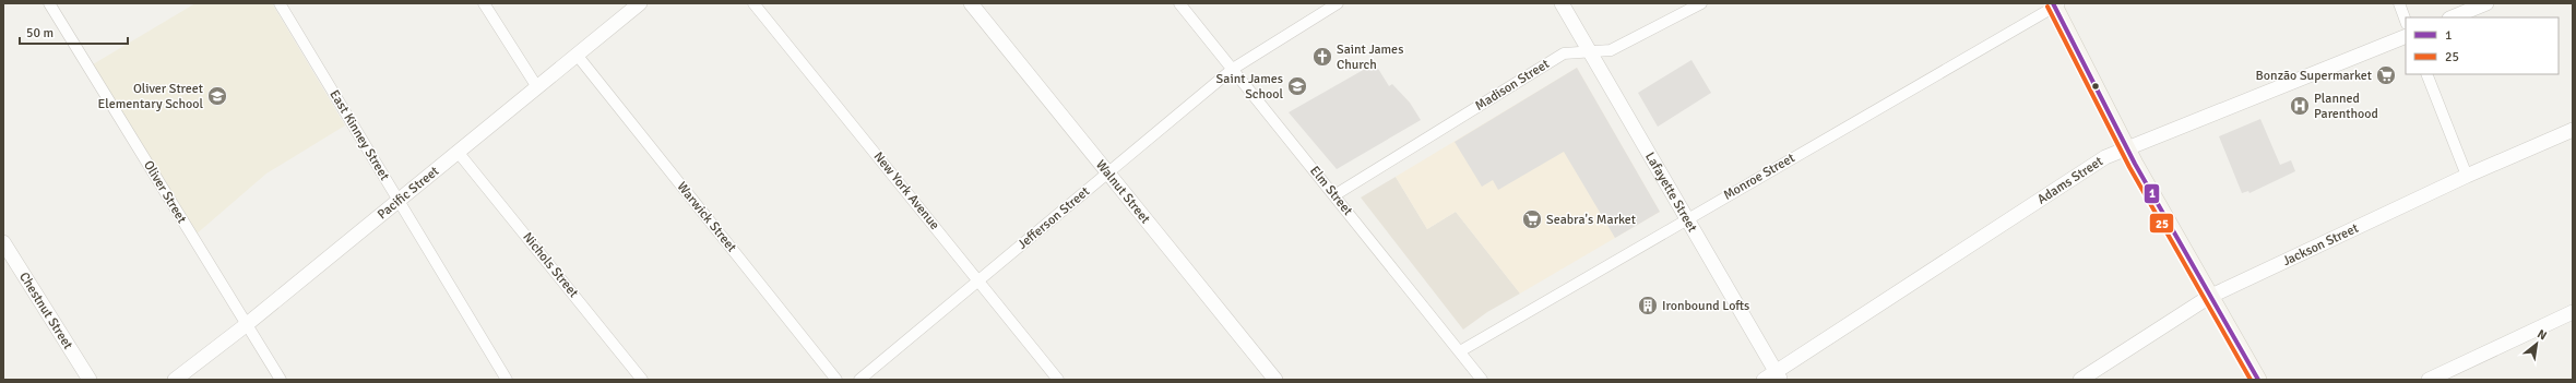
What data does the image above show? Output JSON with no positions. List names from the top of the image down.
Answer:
{
  "streets": {
    "street": [
      "Madison Street",
      "East Kinney Street",
      "Monroe Street",
      "Adams Street",
      "New York Avenue",
      "Walnut Street",
      "Elm Street",
      "Lafayette Street",
      "Oliver Street",
      "Pacific Street",
      "Warwick Street",
      "Jefferson Street",
      "Jackson Street",
      "Nichols Street",
      "Chestnut Street"
    ]
  },
  "crossings": [
    ["Madison Street", "Elm Street"],
    ["Madison Street", "Lafayette Street"],
    ["East Kinney Street", "Pacific Street"],
    ["Monroe Street", "Elm Street"],
    ["Monroe Street", "Lafayette Street"],
    ["Adams Street", "Lafayette Street"],
    ["New York Avenue", "Jefferson Street"],
    ["Walnut Street", "Jefferson Street"],
    ["Elm Street", "Jefferson Street"],
    ["Oliver Street", "Pacific Street"],
    ["Pacific Street", "Warwick Street"],
    ["Pacific Street", "Nichols Street"]
  ],
  "places": {
    "church": ["Saint James Church"],
    "supermarket": ["Bonzão Supermarket", "Seabra's Market"],
    "school or university": ["Saint James School", "Oliver Street Elementary School"],
    "hospital": ["Planned Parenthood"],
    "building": ["Ironbound Lofts"]
  },
  "lines": ["transit line 1", "transit line 25"],
  "legend": ["1", "25"],
  "scale_bar": "50 m",
  "north": "top right"
}
